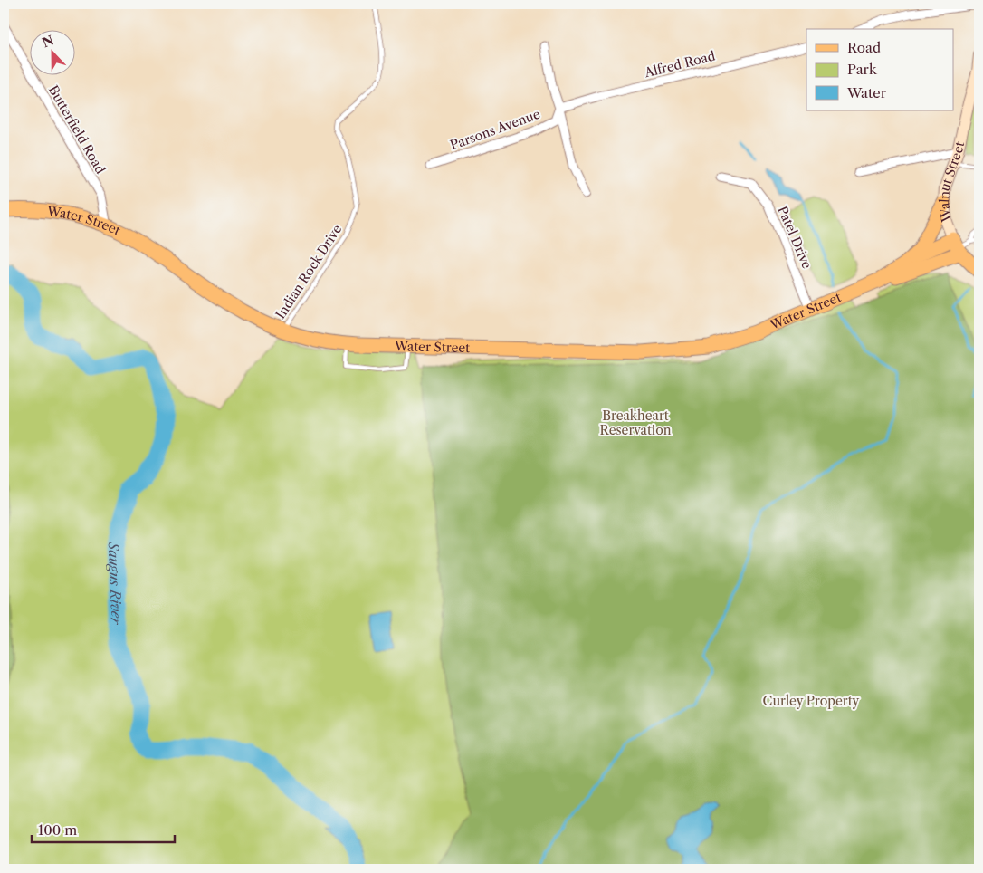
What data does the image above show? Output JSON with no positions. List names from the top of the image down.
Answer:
{
  "streets": {
    "main road": ["Walnut Street", "Water Street"],
    "street": [
      "Alfred Road",
      "Butterfield Road",
      "Parsons Avenue",
      "Patel Drive"
    ],
    "lane": ["Indian Rock Drive"]
  },
  "crossings": [
    ["Alfred Road", "Parsons Avenue"],
    ["Butterfield Road", "Water Street"],
    ["Walnut Street", "Water Street"],
    ["Water Street", "Patel Drive"],
    ["Water Street", "Indian Rock Drive"]
  ],
  "water": ["Saugus River"],
  "parks": ["Breakheart Reservation", "Curley Property"],
  "legend": ["Road", "Park", "Water"],
  "scale_bar": "100 m",
  "north": "top"
}
